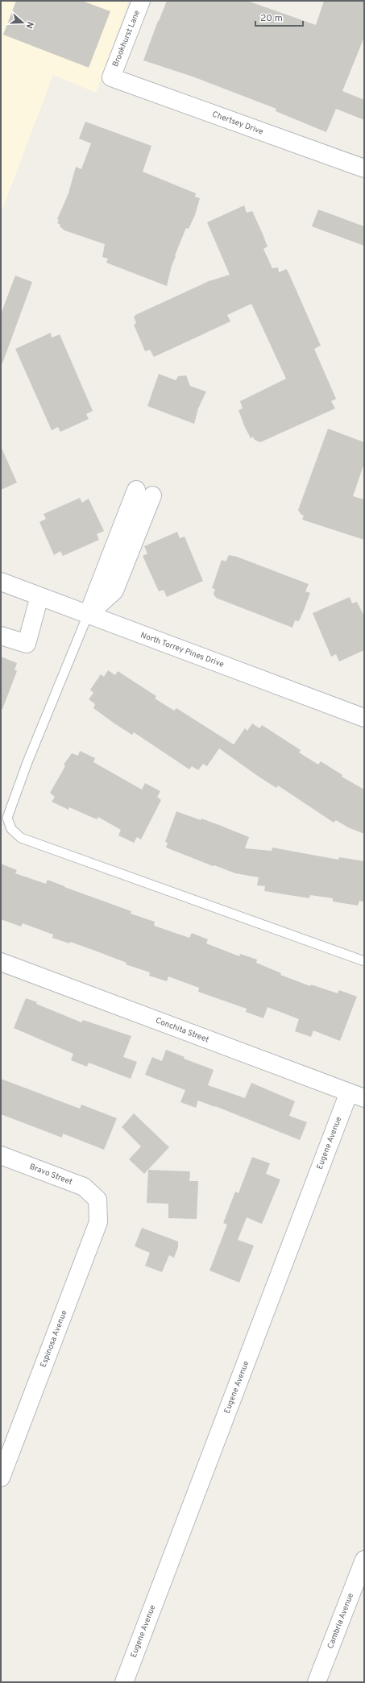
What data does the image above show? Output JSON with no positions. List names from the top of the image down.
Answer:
{
  "streets": {
    "street": [
      "Brookhurst Lane",
      "Chertsey Drive",
      "North Torrey Pines Drive",
      "Conchita Street",
      "Eugene Avenue",
      "Bravo Street",
      "Espinosa Avenue",
      "Cambria Avenue"
    ]
  },
  "crossings": [
    ["Brookhurst Lane", "Chertsey Drive"],
    ["Conchita Street", "Eugene Avenue"],
    ["Bravo Street", "Espinosa Avenue"]
  ],
  "scale_bar": "20 m",
  "north": "right"
}
